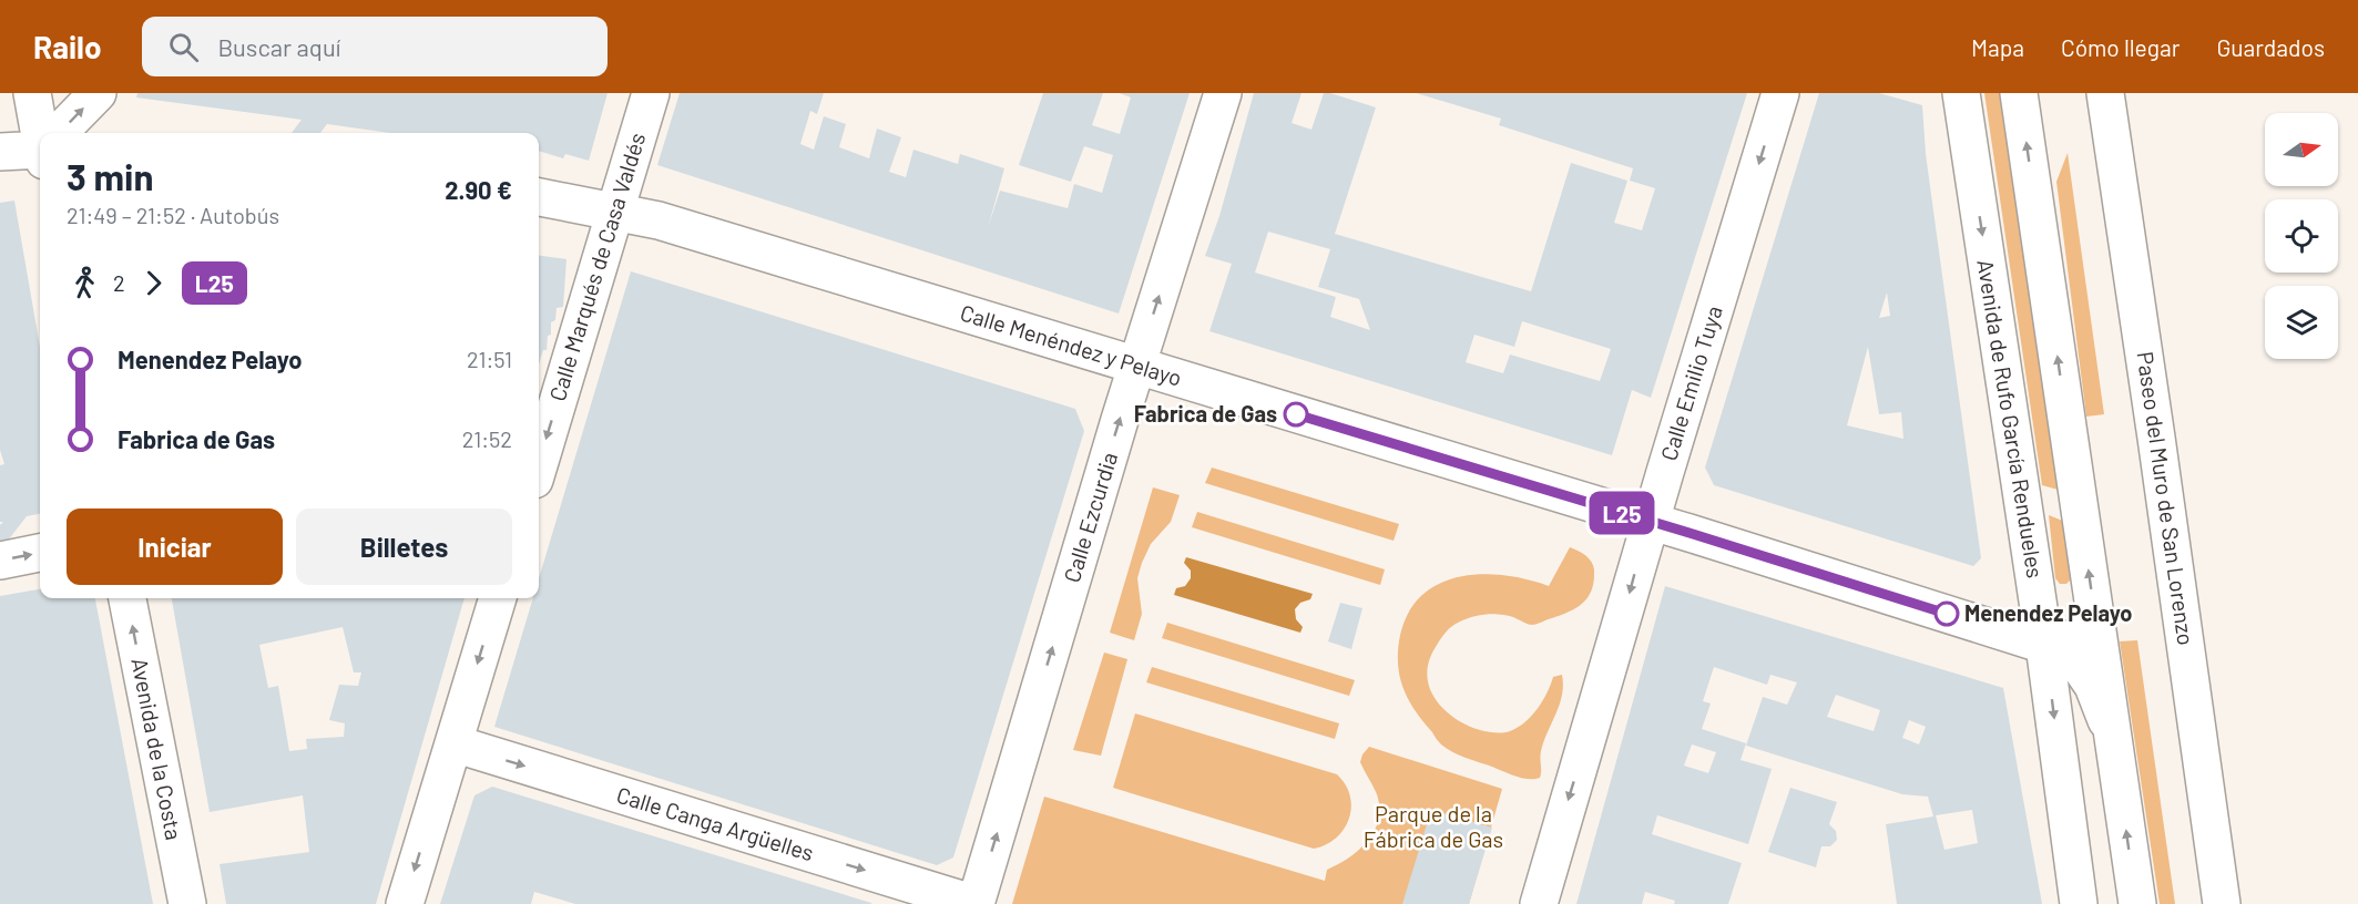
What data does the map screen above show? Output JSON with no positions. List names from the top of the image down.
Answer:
{
  "streets": {
    "street": [
      "Calle Marqués de Casa Valdés",
      "Calle Menéndez y Pelayo",
      "Calle Emilio Tuya",
      "Avenida de Rufo García Rendueles",
      "Paseo del Muro de San Lorenzo",
      "Calle Ezcurdia",
      "Avenida de la Costa",
      "Calle Canga Argüelles"
    ]
  },
  "crossings": [
    ["Calle Marqués de Casa Valdés", "Calle Menéndez y Pelayo"],
    ["Calle Menéndez y Pelayo", "Calle Emilio Tuya"],
    ["Calle Menéndez y Pelayo", "Avenida de Rufo García Rendueles"],
    ["Calle Menéndez y Pelayo", "Calle Ezcurdia"],
    ["Calle Ezcurdia", "Calle Canga Argüelles"]
  ],
  "one_way": [
    "Calle Marqués de Casa Valdés",
    "Calle Emilio Tuya",
    "Calle Ezcurdia",
    "Avenida de la Costa",
    "Calle Canga Argüelles"
  ],
  "parks": ["Parque de la Fábrica de Gas"],
  "places": ["Fabrica de Gas", "Menendez Pelayo"],
  "lines": ["bus line L25"],
  "north": "right",
  "page": {
    "header": "Railo",
    "search": "Buscar aquí",
    "nav": ["Mapa", "Cómo llegar", "Guardados"],
    "on_map": "L25",
    "heading": ["3 min", "21:49 – 21:52 · Autobús", "2.90 €"],
    "legs": ["2", "L25"],
    "list": [
      {
        "name": "Menendez Pelayo",
        "value": "21:51"
      },
      {
        "name": "Fabrica de Gas",
        "value": "21:52"
      }
    ],
    "buttons": ["Iniciar", "Billetes"]
  }
}
